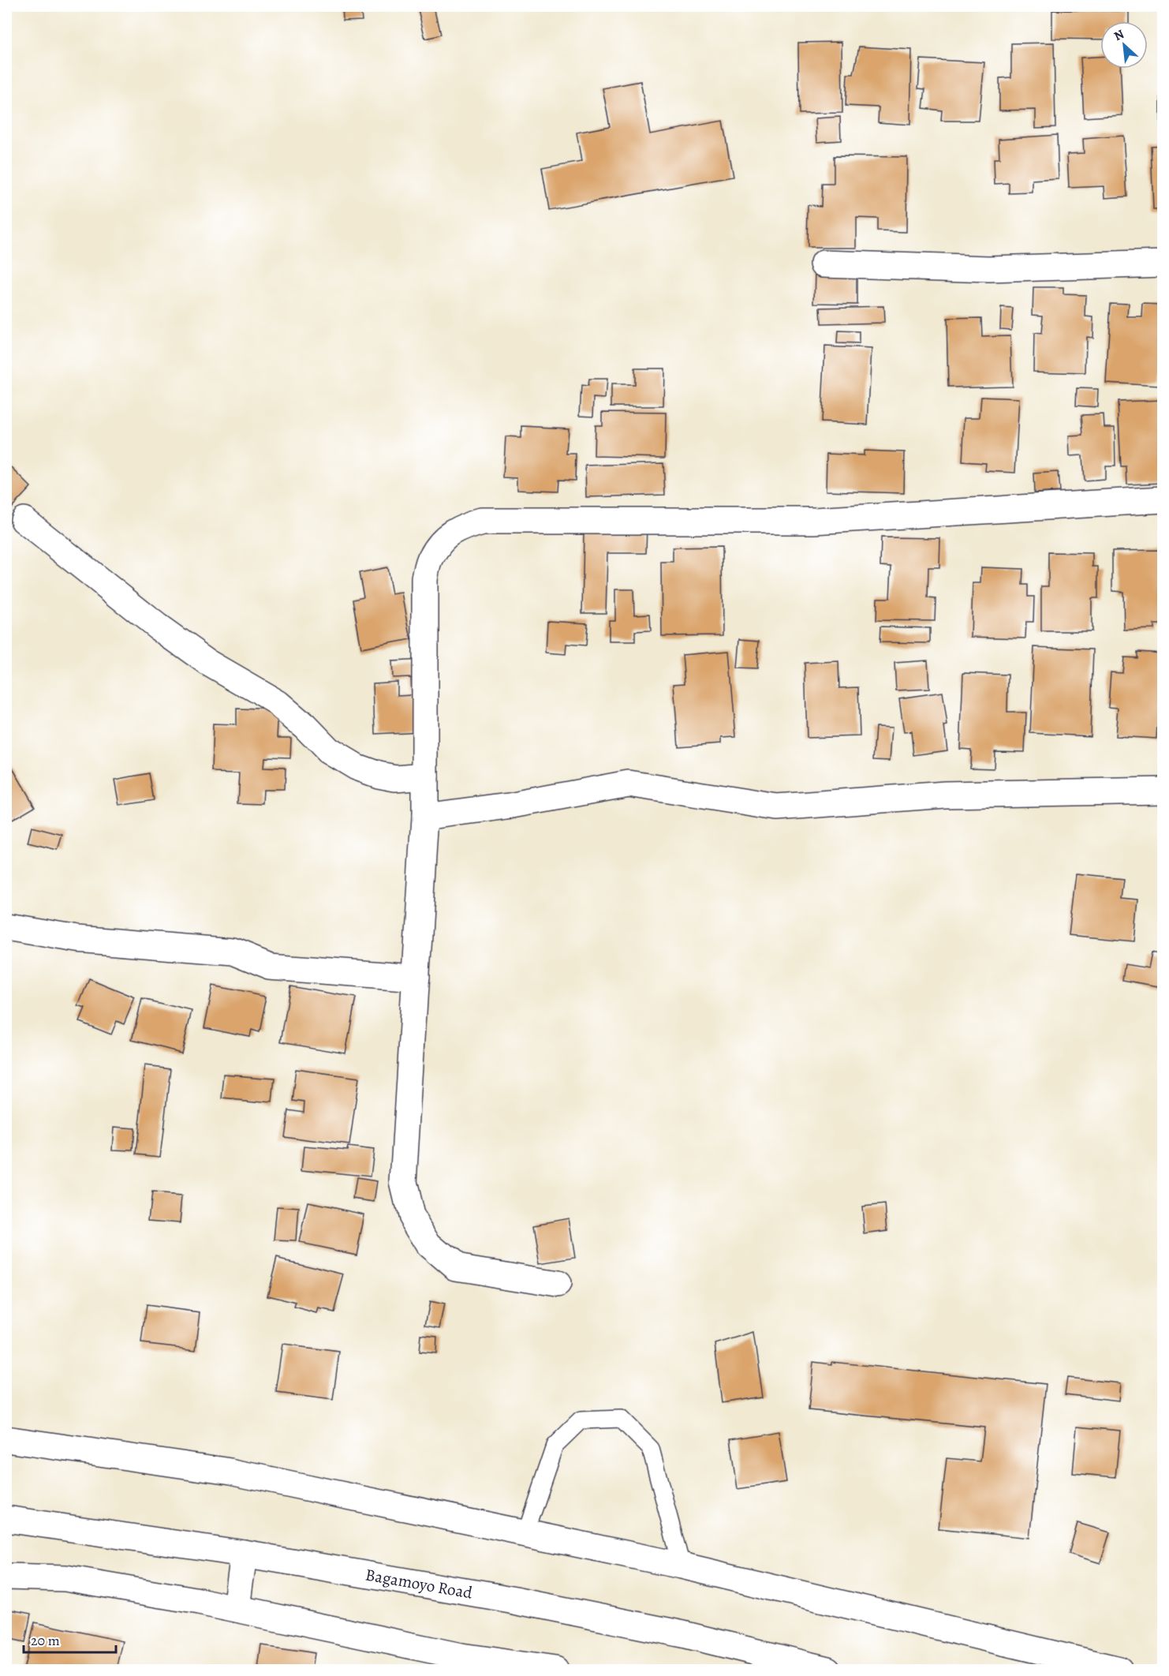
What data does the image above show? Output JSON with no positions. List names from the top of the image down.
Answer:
{
  "streets": {
    "main road": ["Bagamoyo Road"]
  },
  "scale_bar": "20 m",
  "north": "top left"
}
